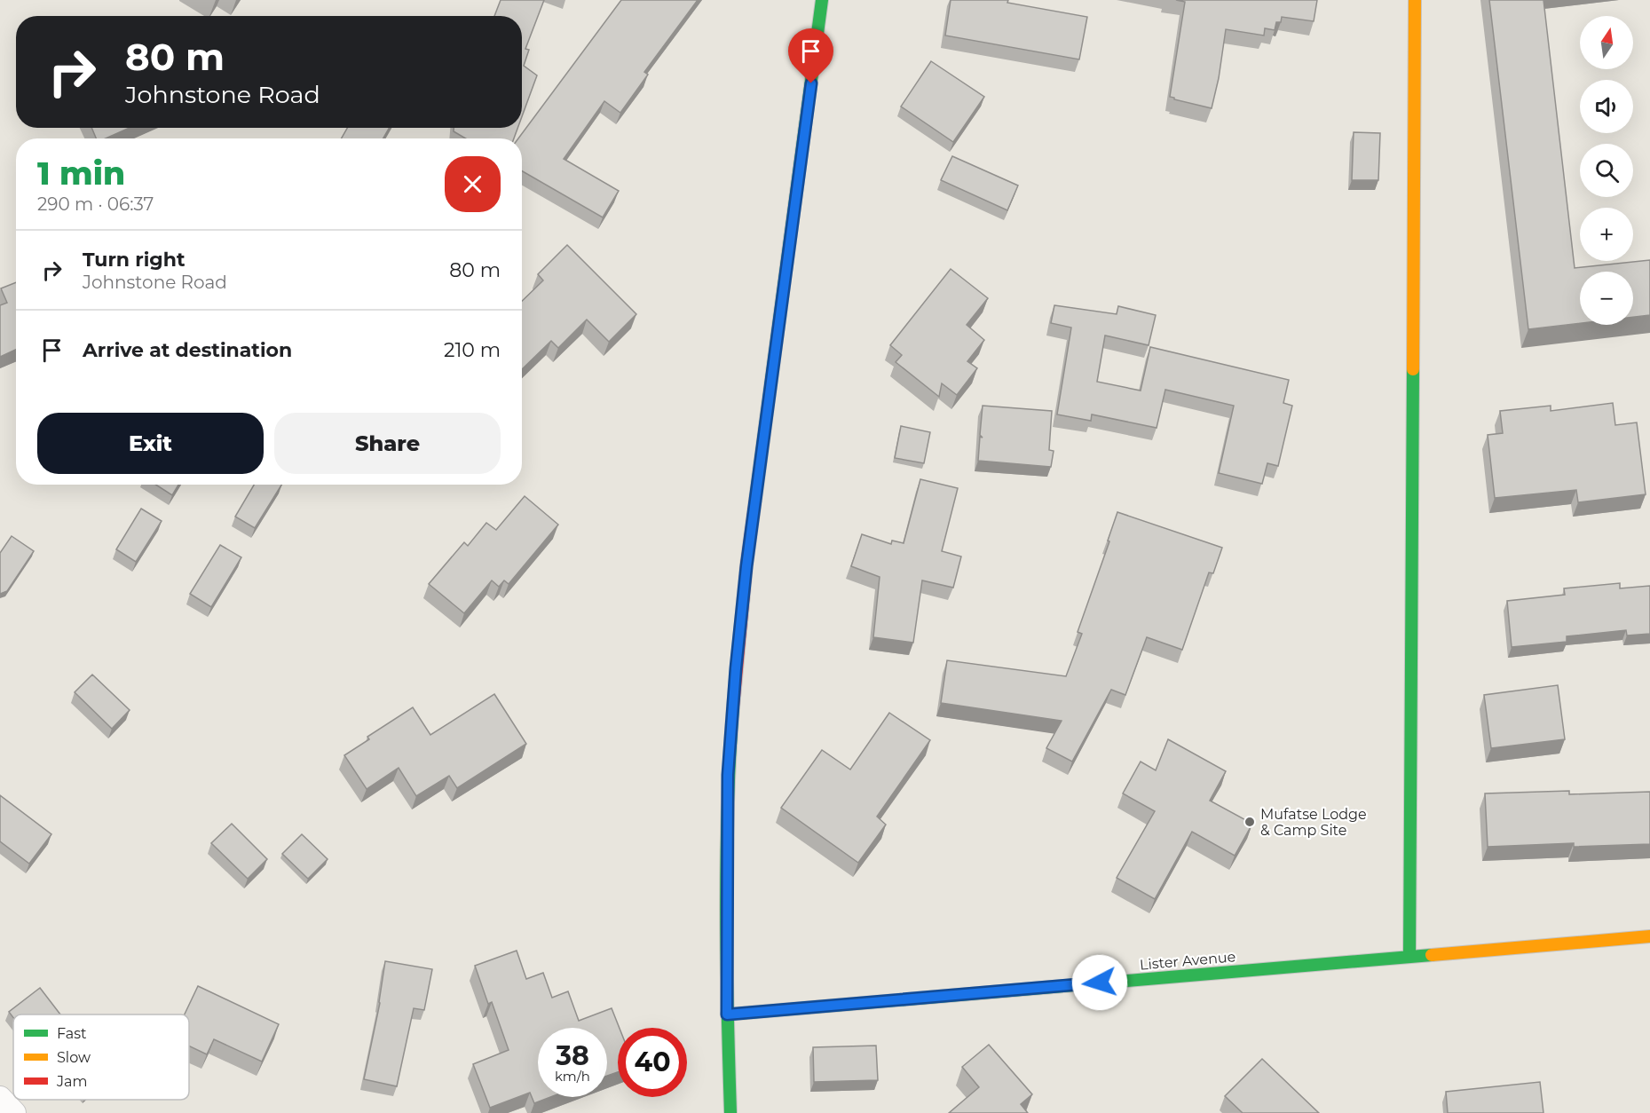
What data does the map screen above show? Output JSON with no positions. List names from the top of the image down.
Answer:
{
  "streets": {
    "street": ["Lister Avenue"]
  },
  "places": ["Mufatse Lodge & Camp Site"],
  "legend": ["Fast", "Slow", "Jam"],
  "north": "top",
  "page": {
    "map_buttons": ["+", "−"],
    "turn": ["80 m", "Johnstone Road"],
    "heading": ["1 min", "290 m · 06:37"],
    "list": [
      {
        "name": "Turn right",
        "note": "Johnstone Road",
        "value": "80 m"
      },
      {
        "name": "Arrive at destination",
        "value": "210 m"
      }
    ],
    "buttons": ["Exit", "Share"],
    "speed": "38 km/h",
    "limit": "40"
  }
}
